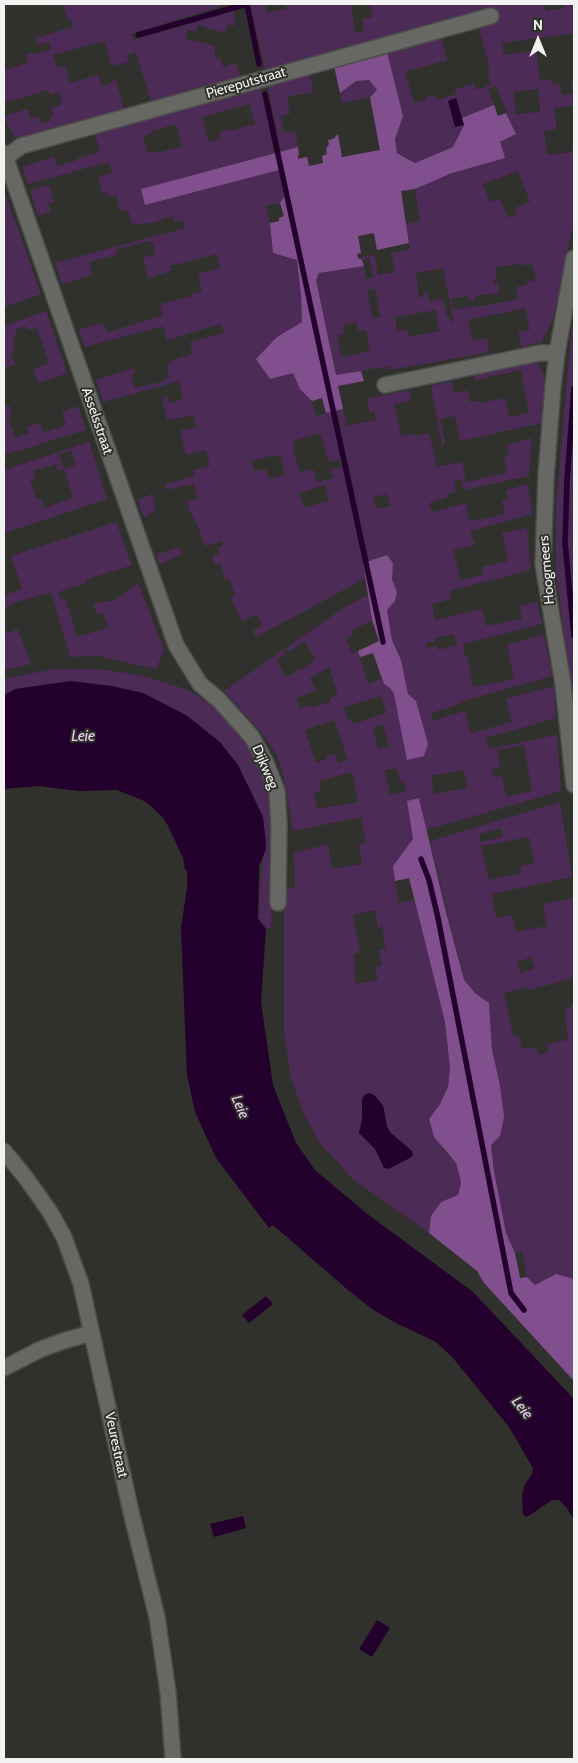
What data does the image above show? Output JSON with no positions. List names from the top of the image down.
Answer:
{
  "streets": {
    "street": [
      "Piereputstraat",
      "Asselsstraat",
      "Hoogmeers",
      "Dijkweg",
      "Veurestraat"
    ]
  },
  "crossings": [
    ["Piereputstraat", "Asselsstraat"],
    ["Asselsstraat", "Dijkweg"]
  ],
  "water": ["Leie"],
  "north": "top"
}
